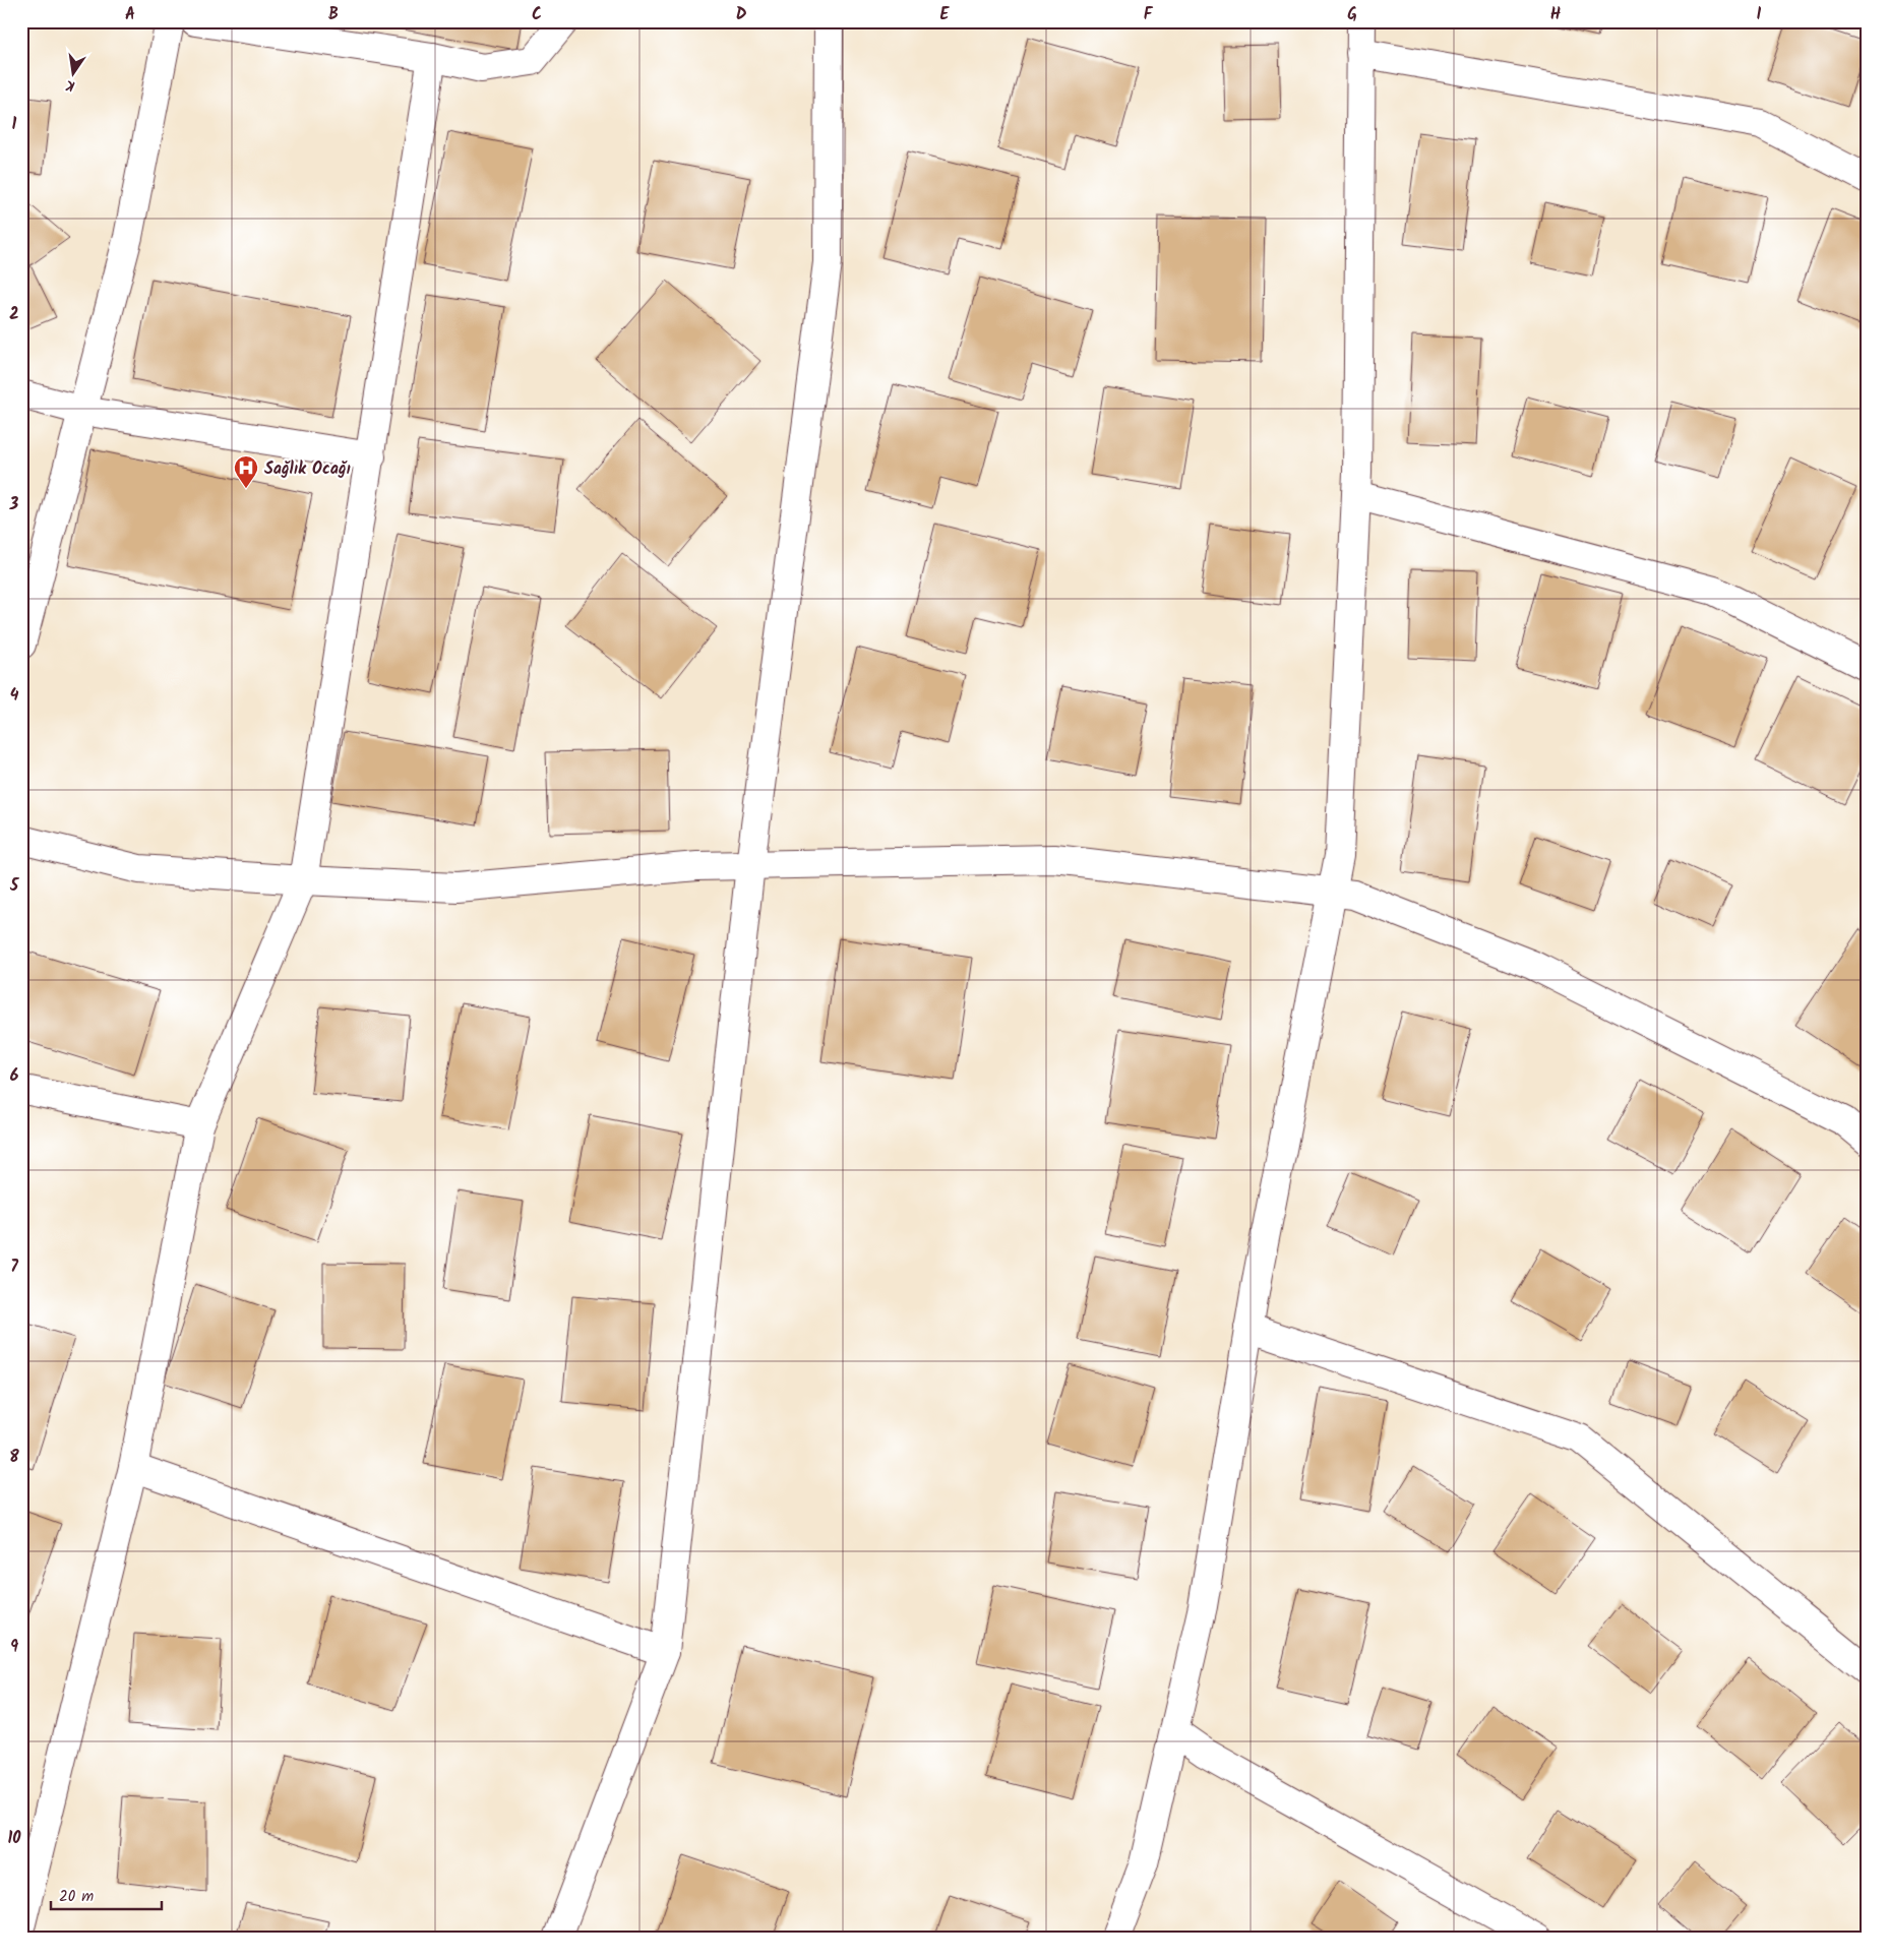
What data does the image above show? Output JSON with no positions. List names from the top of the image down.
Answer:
{
  "places": {
    "hospital": ["Sağlık Ocağı"]
  },
  "scale_bar": "20 m",
  "north": "bottom",
  "grid": {
    "columns": [
      "A",
      "B",
      "C",
      "D",
      "E",
      "F",
      "G",
      "H",
      "I"
    ],
    "rows": [
      "1",
      "2",
      "3",
      "4",
      "5",
      "6",
      "7",
      "8",
      "9",
      "10"
    ]
  }
}
